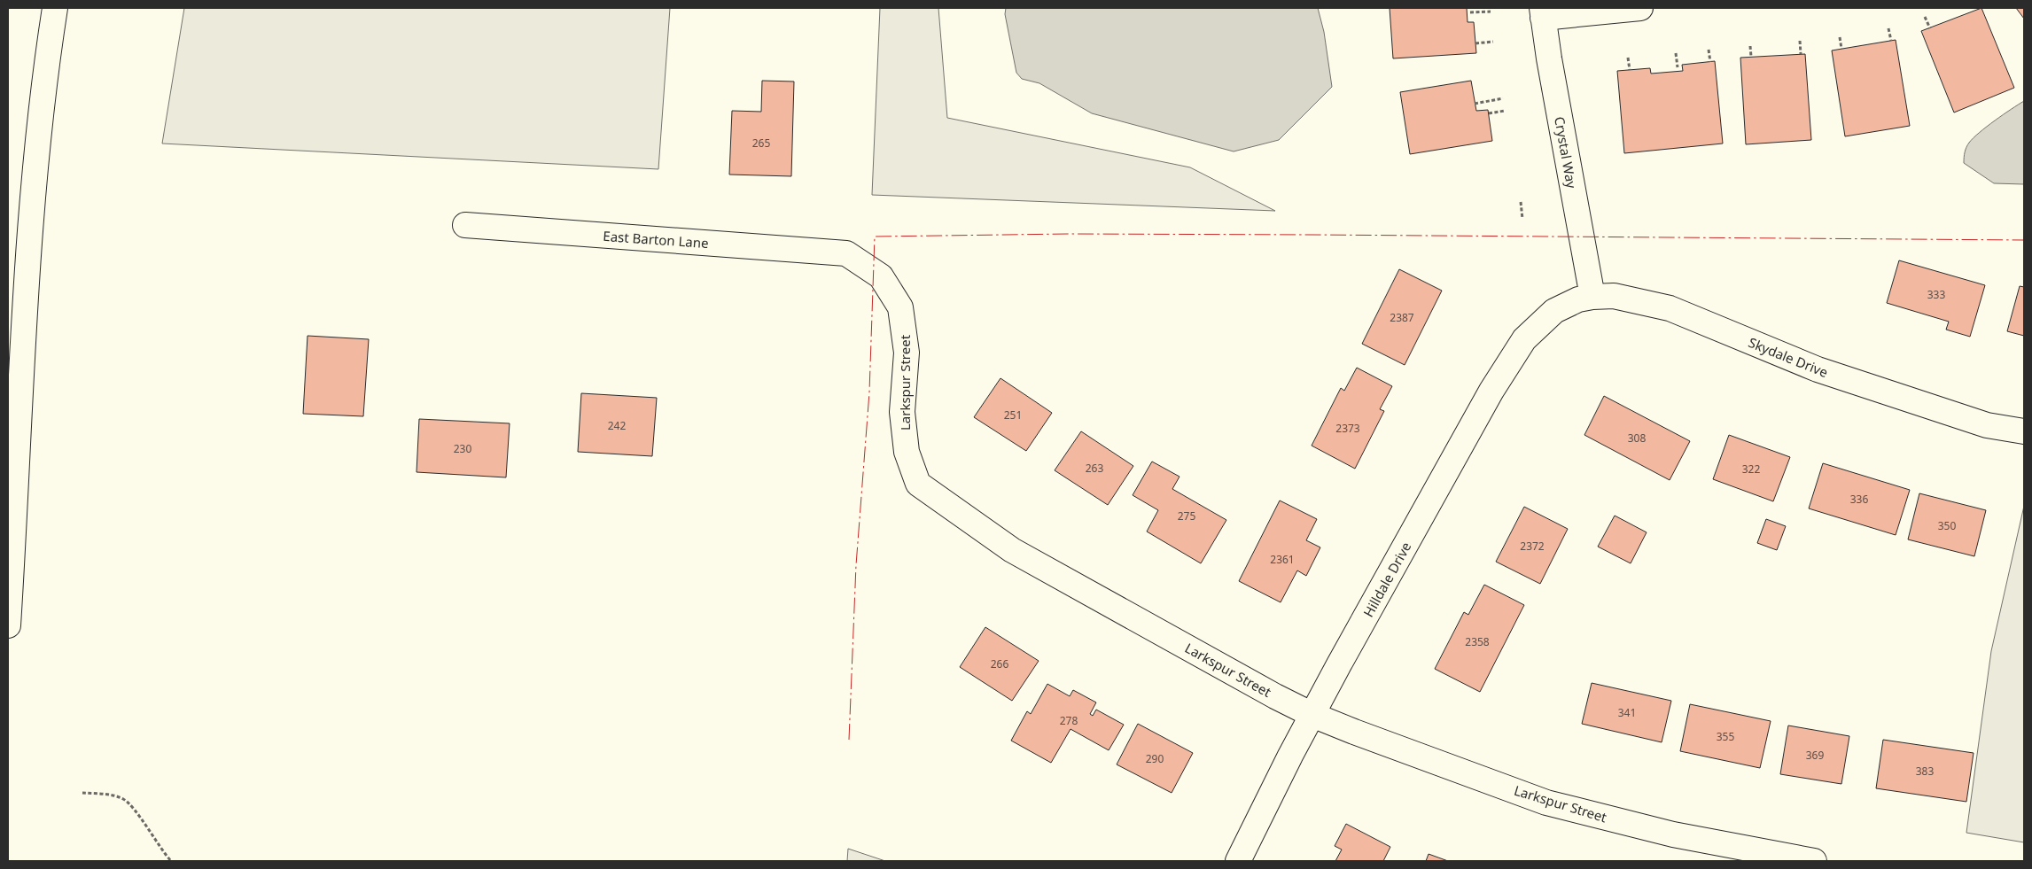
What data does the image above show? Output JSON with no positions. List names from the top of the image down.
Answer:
{
  "streets": {
    "main road": [
      "Crystal Way",
      "East Barton Lane",
      "Skydale Drive",
      "Larkspur Street",
      "Hilldale Drive"
    ]
  },
  "crossings": [
    ["Crystal Way", "Skydale Drive"],
    ["East Barton Lane", "Larkspur Street"],
    ["Skydale Drive", "Hilldale Drive"],
    ["Larkspur Street", "Hilldale Drive"]
  ],
  "house_numbers": [
    "265",
    "333",
    "2387",
    "251",
    "242",
    "2373",
    "308",
    "230",
    "263",
    "322",
    "336",
    "275",
    "350",
    "2372",
    "2361",
    "2358",
    "266",
    "341",
    "278",
    "355",
    "369",
    "290",
    "383"
  ]
}
